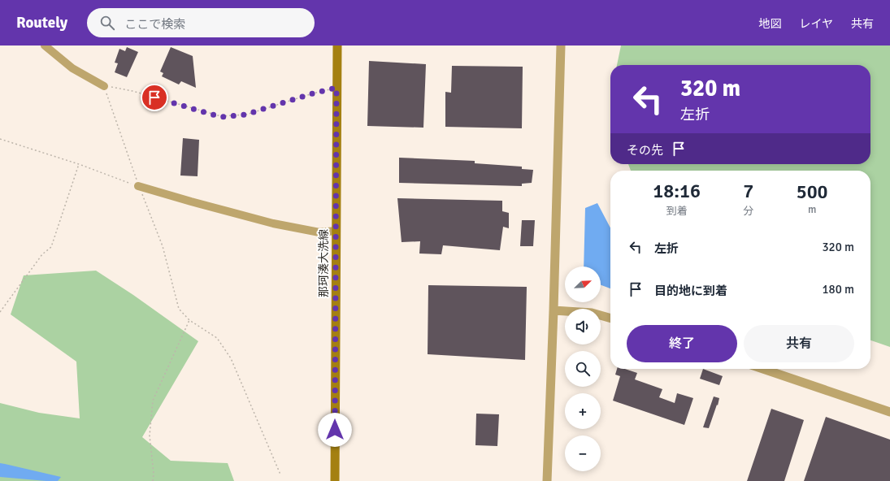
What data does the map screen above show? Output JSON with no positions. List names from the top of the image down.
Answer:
{
  "streets": {
    "main road": ["那珂湊大洗線"]
  },
  "north": "top right",
  "page": {
    "header": "Routely",
    "search": "ここで検索",
    "nav": ["地図", "レイヤ", "共有"],
    "turn": ["320 m", "左折"],
    "then": "その先",
    "eta": [
      "18:16",
      "到着",
      "7",
      "分",
      "500",
      "m"
    ],
    "list": [
      {
        "name": "左折",
        "value": "320 m"
      },
      {
        "name": "目的地に到着",
        "value": "180 m"
      }
    ],
    "map_buttons": ["+", "−"],
    "buttons": ["終了", "共有"]
  }
}
